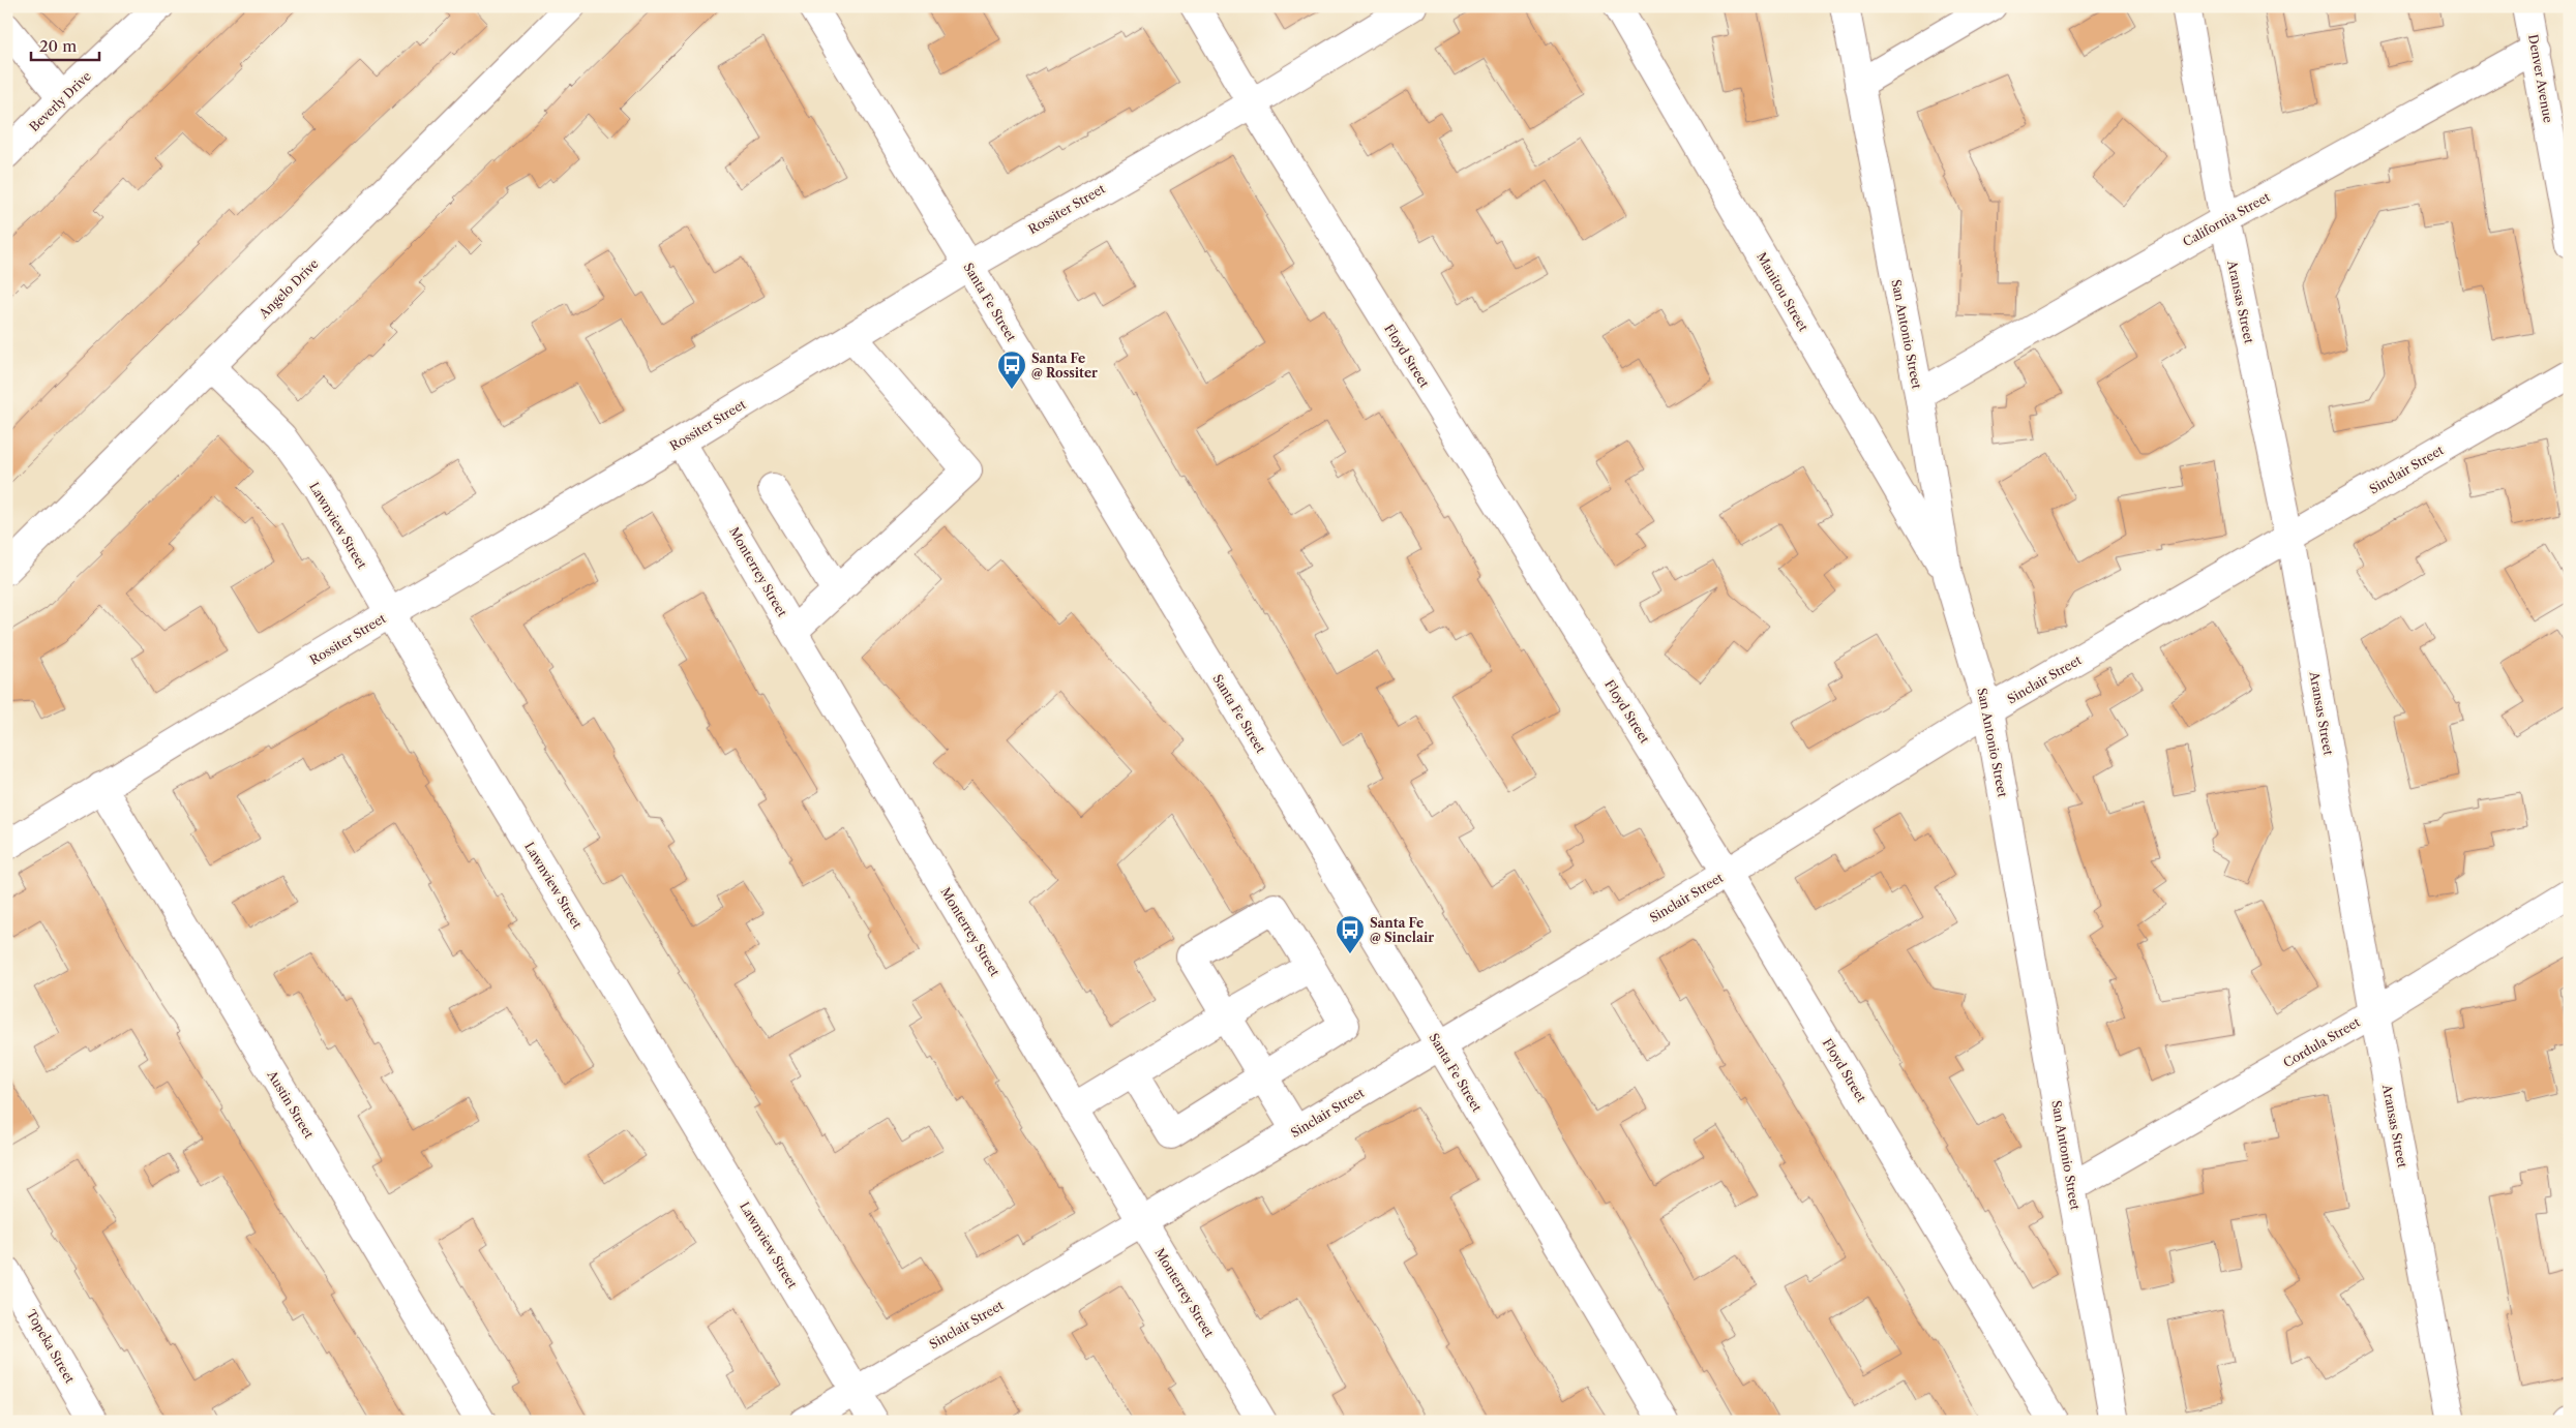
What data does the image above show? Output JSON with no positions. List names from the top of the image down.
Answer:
{
  "streets": {
    "street": [
      "Denver Avenue",
      "Beverly Drive",
      "Rossiter Street",
      "California Street",
      "Angelo Drive",
      "Manitou Street",
      "Santa Fe Street",
      "Aransas Street",
      "San Antonio Street",
      "Floyd Street",
      "Sinclair Street",
      "Lawnview Street",
      "Monterrey Street",
      "Cordula Street",
      "Austin Street",
      "Topeka Street"
    ]
  },
  "crossings": [
    ["Denver Avenue", "California Street"],
    ["Rossiter Street", "Santa Fe Street"],
    ["Rossiter Street", "Floyd Street"],
    ["Rossiter Street", "Lawnview Street"],
    ["Rossiter Street", "Monterrey Street"],
    ["Rossiter Street", "Austin Street"],
    ["California Street", "Aransas Street"],
    ["California Street", "San Antonio Street"],
    ["Angelo Drive", "Lawnview Street"],
    ["Manitou Street", "San Antonio Street"],
    ["Santa Fe Street", "Sinclair Street"],
    ["Aransas Street", "Sinclair Street"],
    ["Aransas Street", "Cordula Street"],
    ["San Antonio Street", "Sinclair Street"],
    ["San Antonio Street", "Cordula Street"],
    ["Floyd Street", "Sinclair Street"],
    ["Sinclair Street", "Lawnview Street"],
    ["Sinclair Street", "Monterrey Street"]
  ],
  "places": {
    "bus stop": ["Santa Fe @ Rossiter", "Santa Fe @ Sinclair"]
  },
  "scale_bar": "20 m"
}
